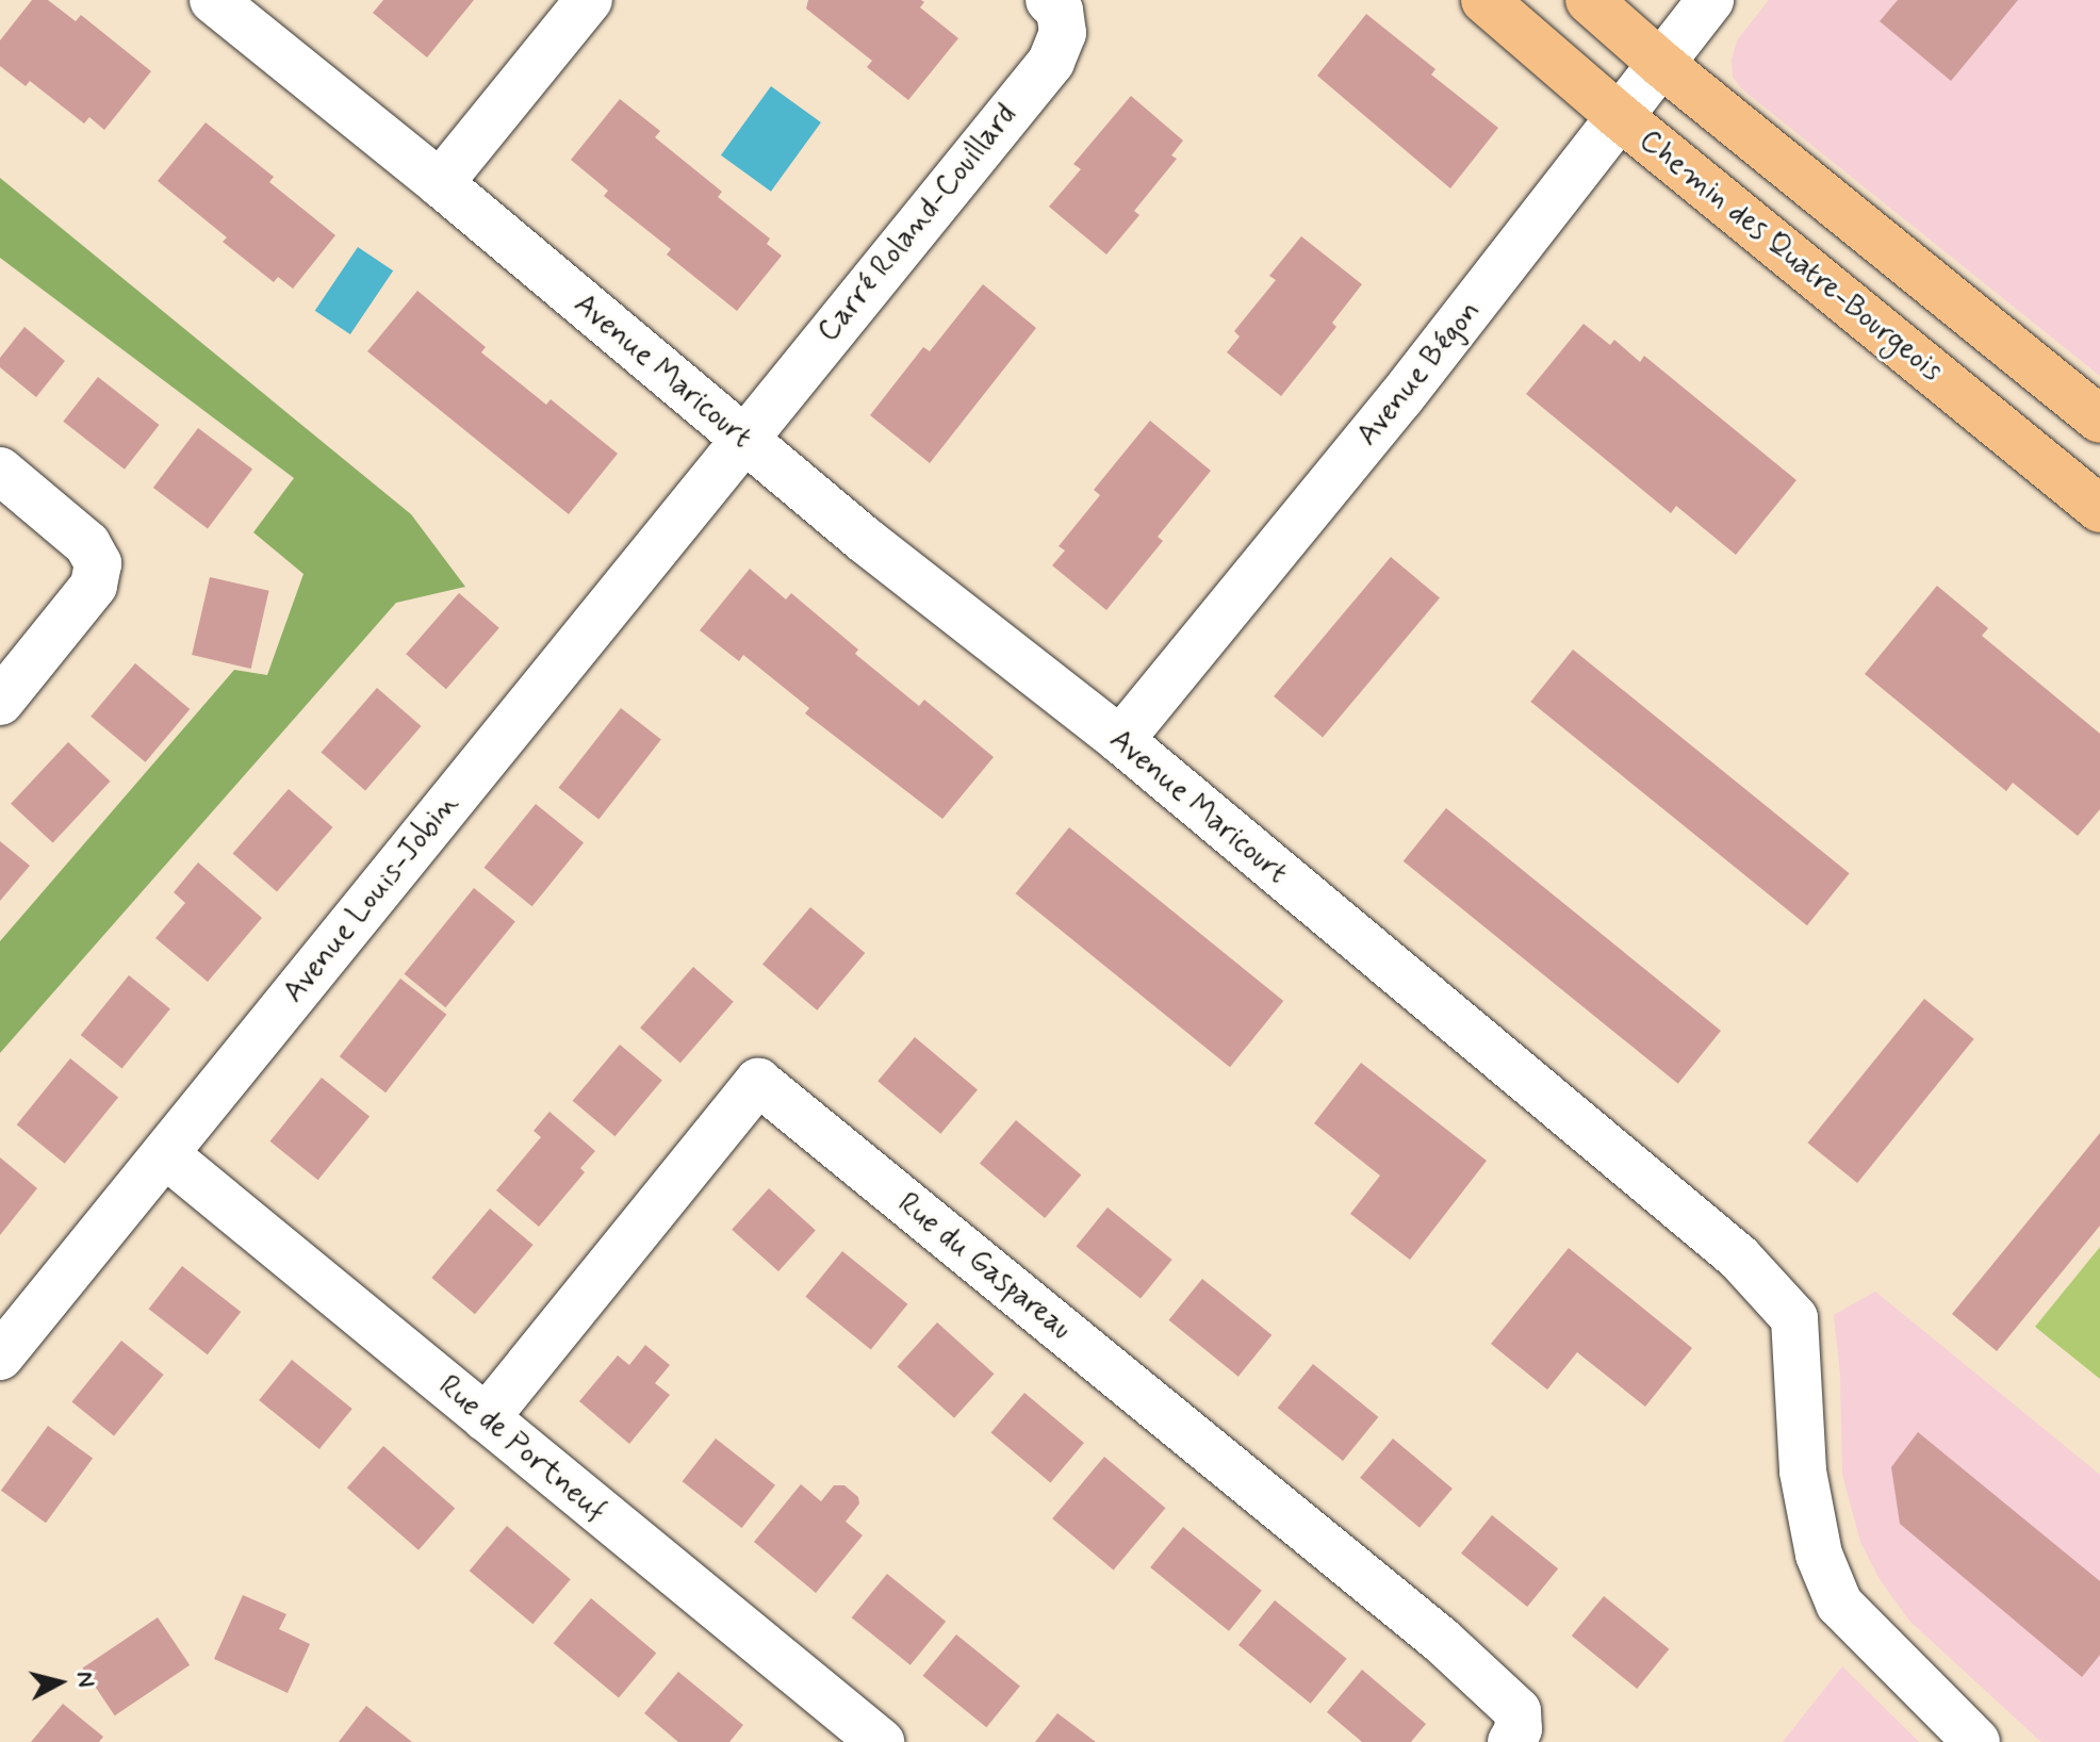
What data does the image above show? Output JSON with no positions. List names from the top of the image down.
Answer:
{
  "streets": {
    "main road": ["Chemin des Quatre-Bourgeois"],
    "street": [
      "Carré Roland-Couillard",
      "Avenue Maricourt",
      "Avenue Bégon",
      "Avenue Louis-Jobin",
      "Rue du Gaspareau",
      "Rue de Portneuf"
    ]
  },
  "crossings": [
    ["Carré Roland-Couillard", "Avenue Maricourt"],
    ["Carré Roland-Couillard", "Avenue Louis-Jobin"],
    ["Chemin des Quatre-Bourgeois", "Avenue Bégon"],
    ["Avenue Maricourt", "Avenue Bégon"],
    ["Avenue Maricourt", "Avenue Louis-Jobin"],
    ["Avenue Louis-Jobin", "Rue de Portneuf"],
    ["Rue du Gaspareau", "Rue de Portneuf"]
  ],
  "north": "right"
}
